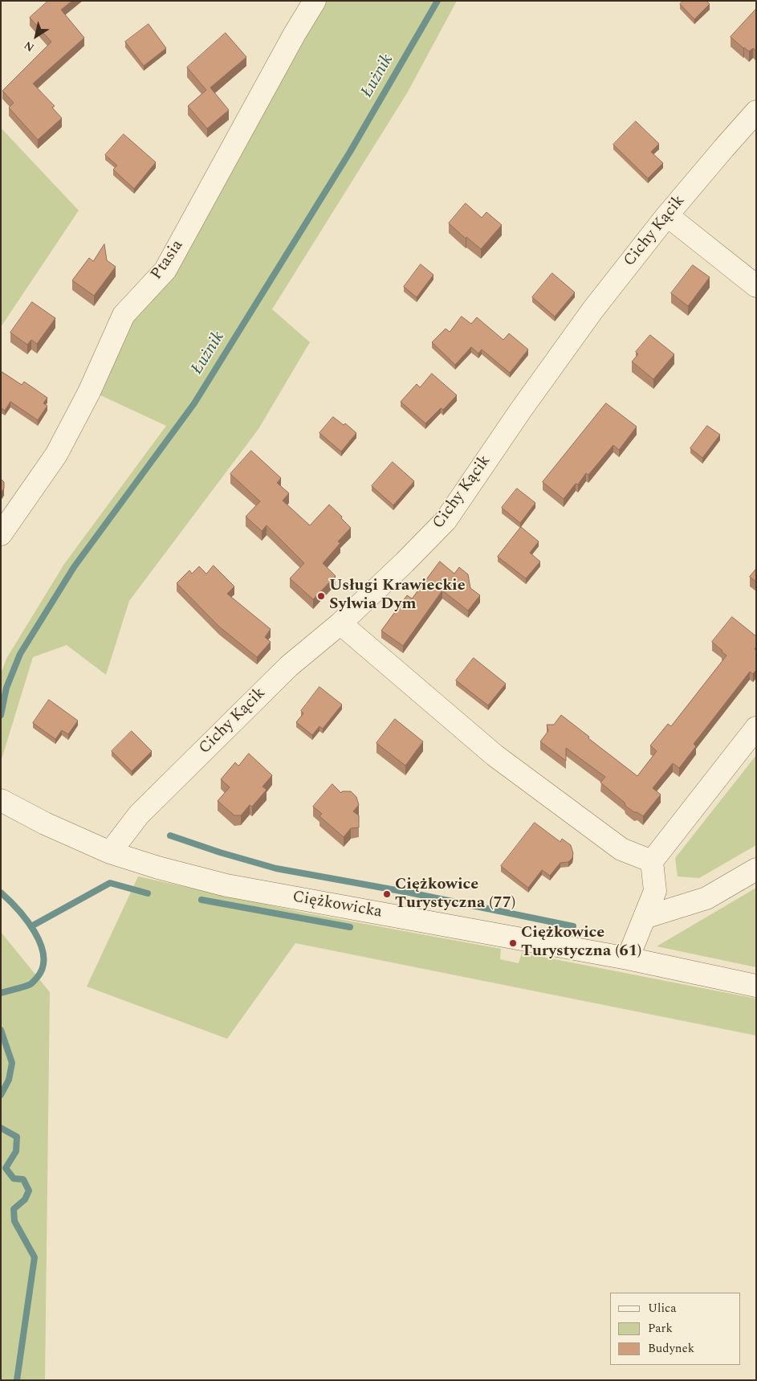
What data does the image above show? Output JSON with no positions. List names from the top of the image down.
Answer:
{
  "streets": {
    "street": ["Cichy Kącik", "Ptasia", "Ciężkowicka"]
  },
  "crossings": [
    ["Cichy Kącik", "Ciężkowicka"]
  ],
  "water": ["Łużnik"],
  "places": ["Usługi Krawieckie Sylwia Dym", "Ciężkowice Turystyczna (77)", "Ciężkowice Turystyczna (61)"],
  "legend": ["Ulica", "Park", "Budynek"],
  "north": "bottom left"
}
